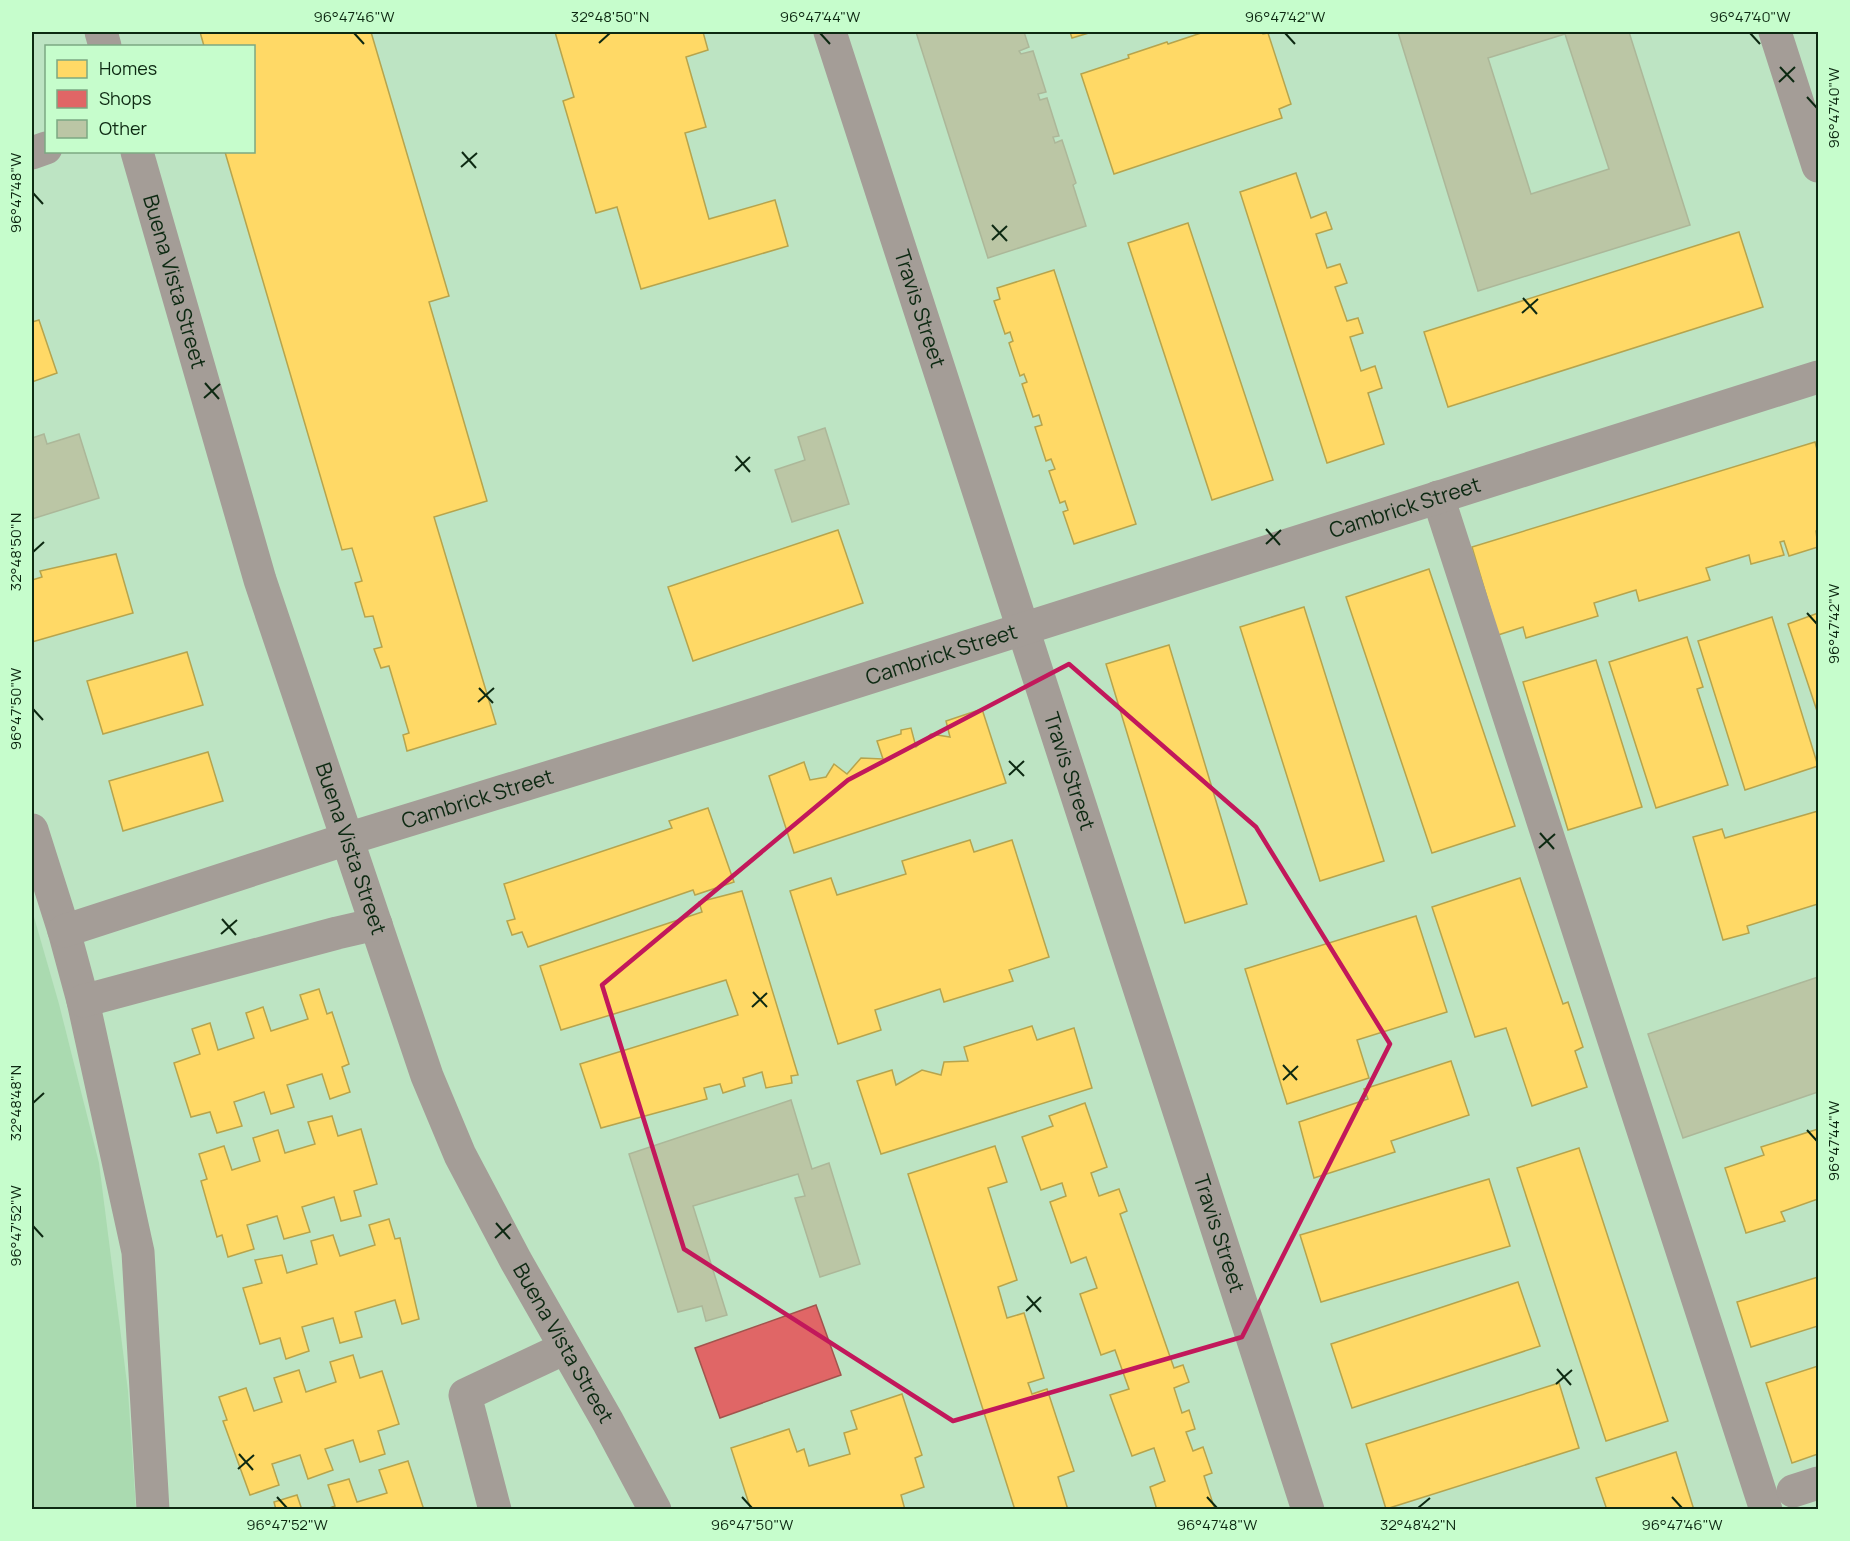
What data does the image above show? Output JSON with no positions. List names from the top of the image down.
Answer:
{
  "streets": {
    "street": ["Buena Vista Street", "Travis Street", "Cambrick Street"]
  },
  "crossings": [
    ["Buena Vista Street", "Cambrick Street"],
    ["Travis Street", "Cambrick Street"]
  ],
  "legend": ["Homes", "Shops", "Other"],
  "coordinates": [
    "96°47'46\"W",
    "32°48'50\"N",
    "96°47'44\"W",
    "96°47'42\"W",
    "96°47'40\"W",
    "96°47'48\"W",
    "96°47'50\"W",
    "32°48'48\"N",
    "96°47'52\"W",
    "32°48'42\"N"
  ]
}
